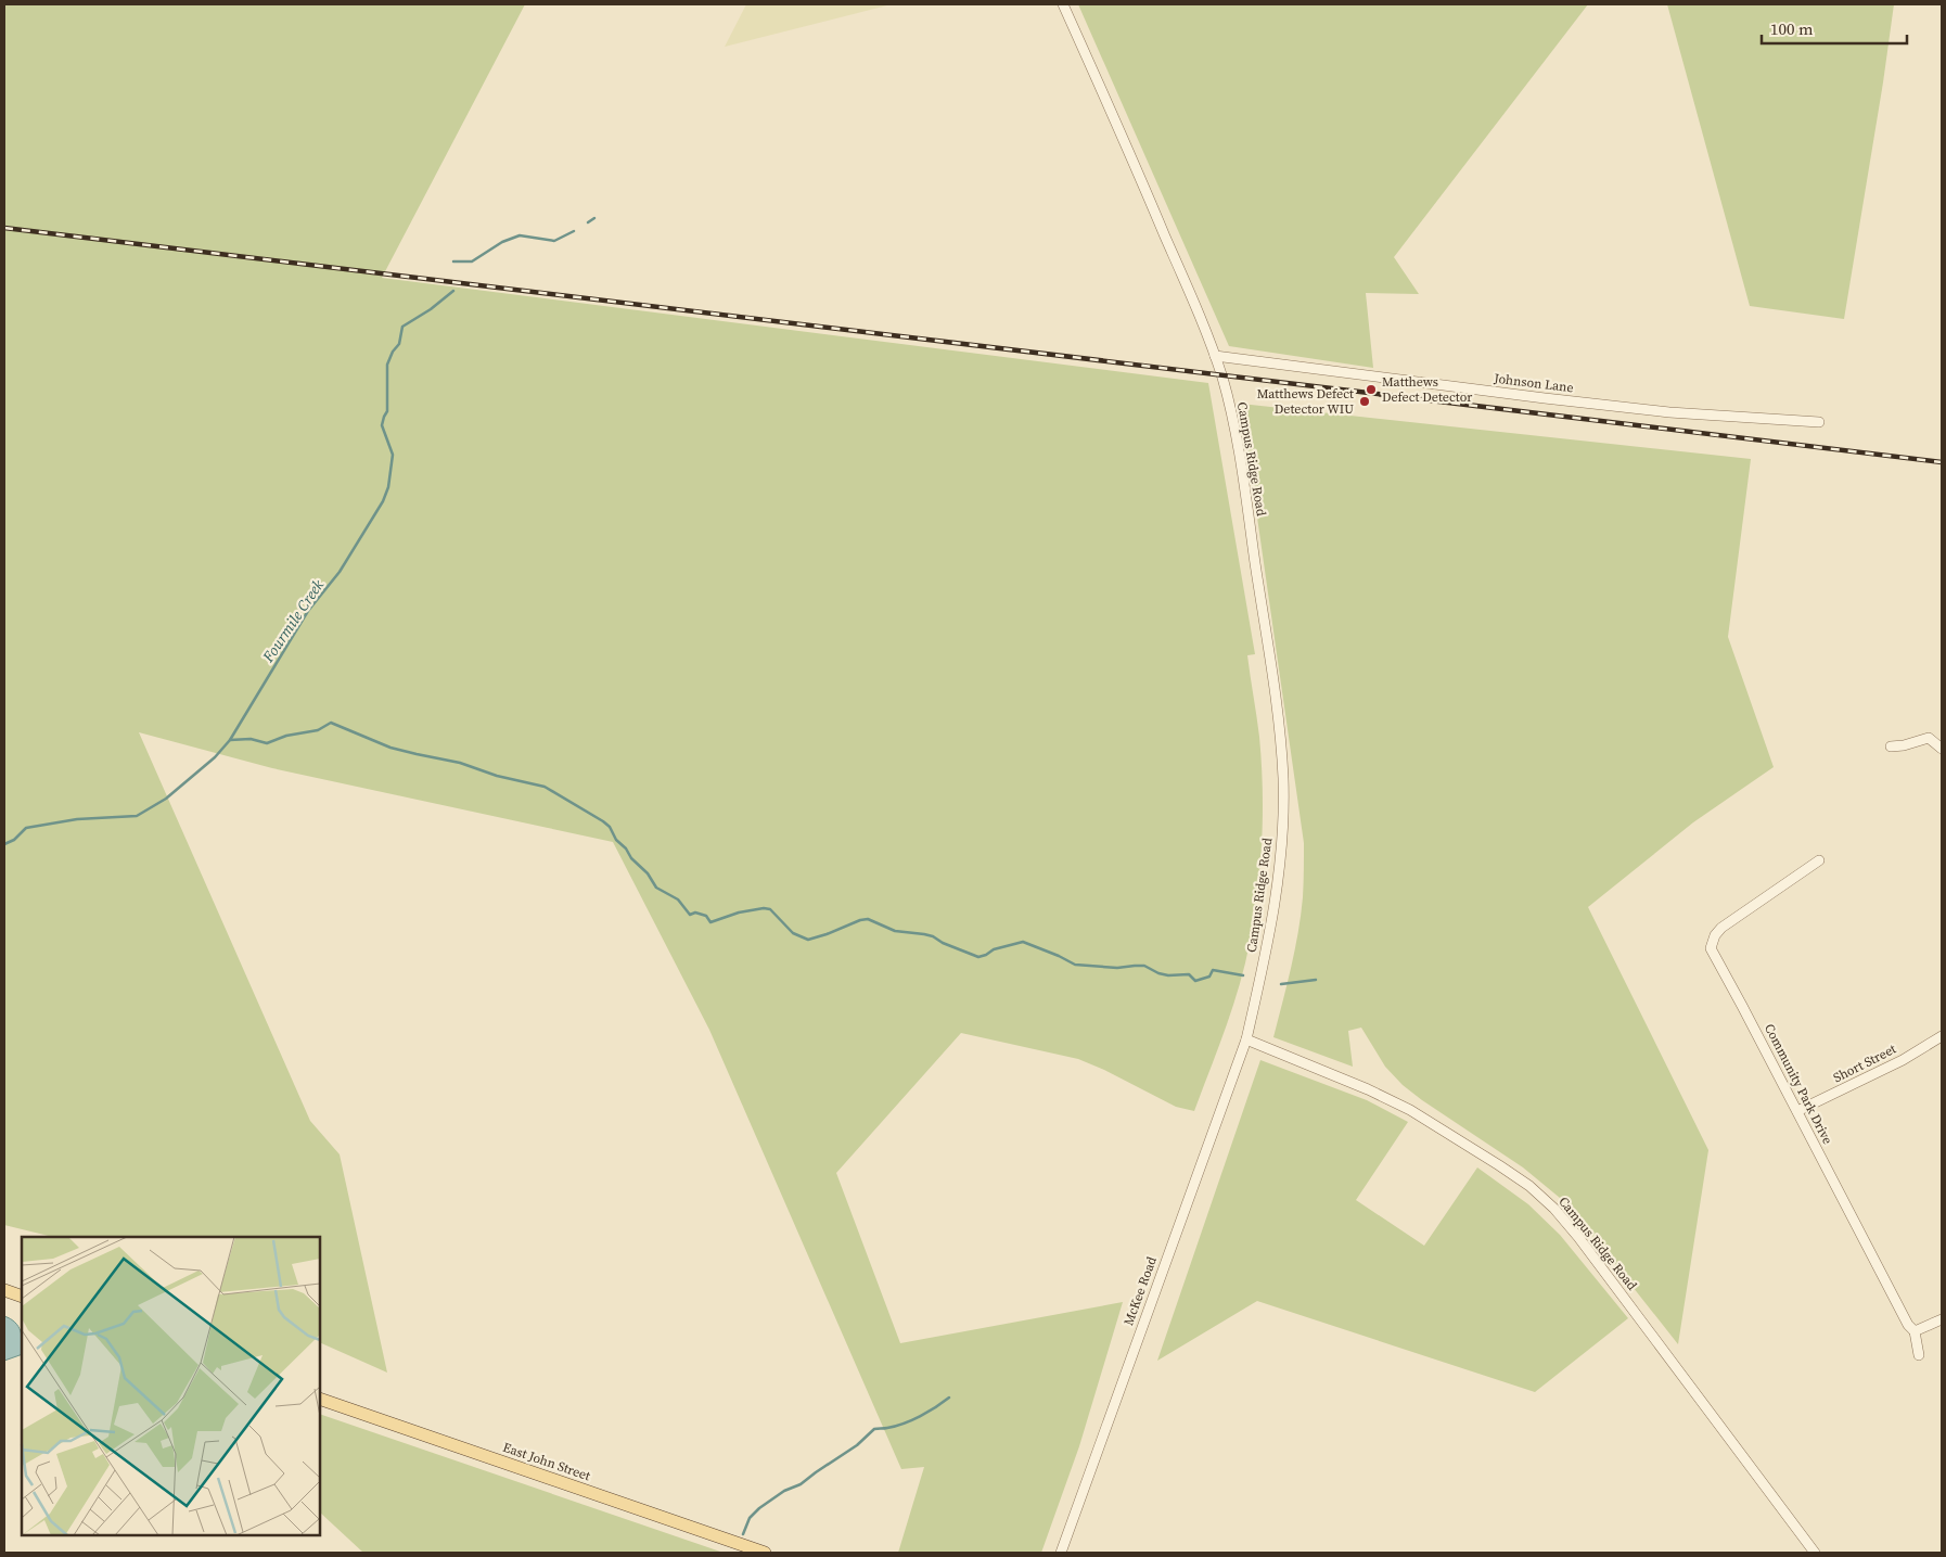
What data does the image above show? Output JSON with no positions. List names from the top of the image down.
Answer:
{
  "streets": {
    "main road": ["East John Street"],
    "street": [
      "Johnson Lane",
      "Campus Ridge Road",
      "Short Street",
      "Community Park Drive",
      "McKee Road"
    ]
  },
  "crossings": [
    ["Johnson Lane", "Campus Ridge Road"],
    ["Campus Ridge Road", "McKee Road"],
    ["Short Street", "Community Park Drive"]
  ],
  "water": ["Fourmile Creek"],
  "places": ["Matthews Defect Detector", "Matthews Defect Detector WIU"],
  "scale_bar": "100 m"
}
